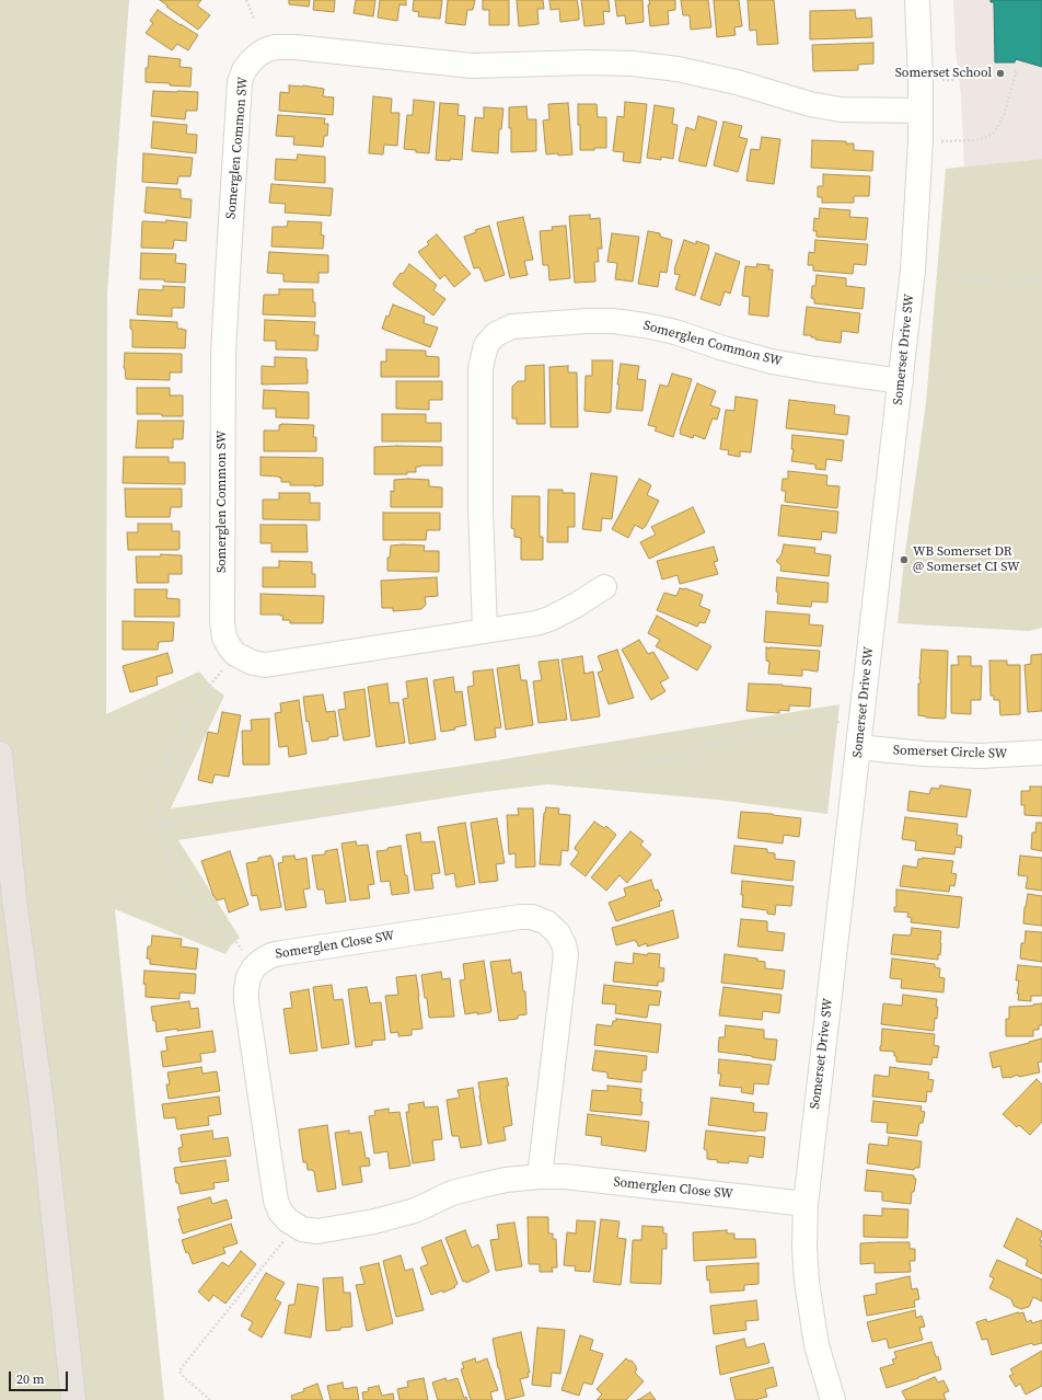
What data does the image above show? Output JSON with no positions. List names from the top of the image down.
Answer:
{
  "streets": {
    "street": [
      "Somerglen Common SW",
      "Somerset Drive SW",
      "Somerset Circle SW",
      "Somerglen Close SW"
    ]
  },
  "crossings": [
    ["Somerglen Common SW", "Somerset Drive SW"],
    ["Somerset Drive SW", "Somerset Circle SW"],
    ["Somerset Drive SW", "Somerglen Close SW"]
  ],
  "places": ["Somerset School", "WB Somerset DR @ Somerset CI SW"],
  "scale_bar": "20 m"
}
